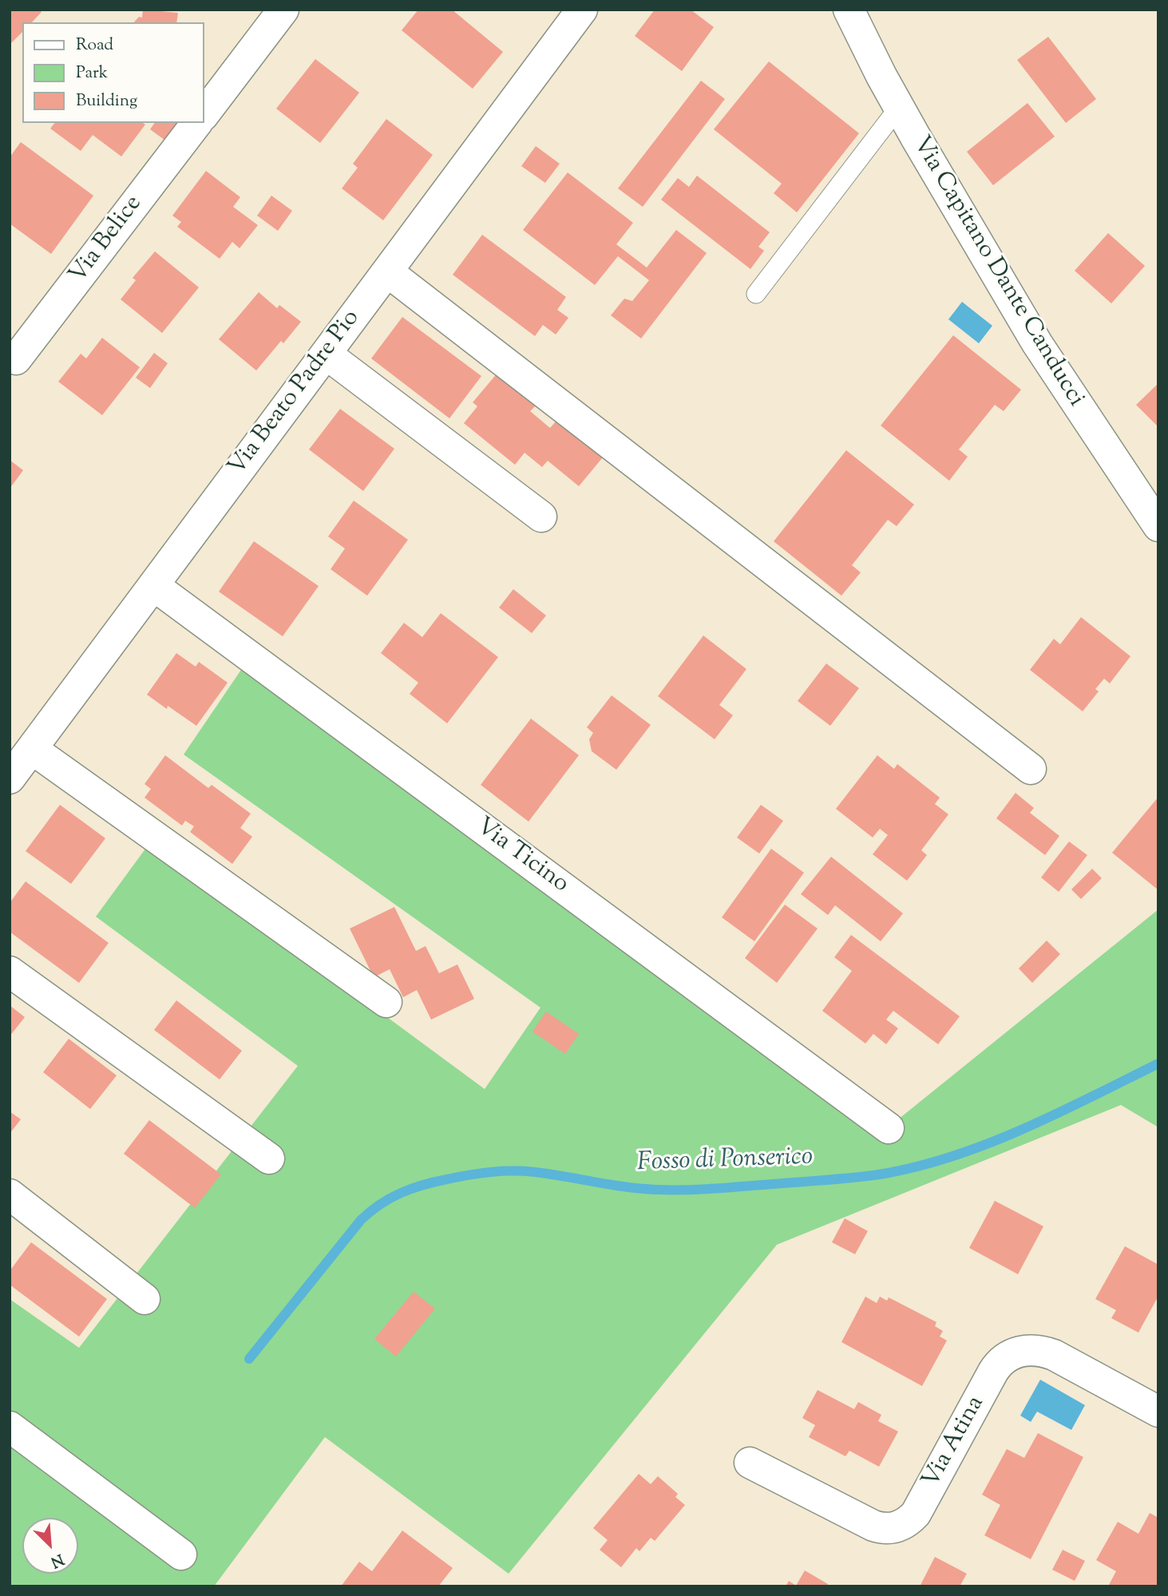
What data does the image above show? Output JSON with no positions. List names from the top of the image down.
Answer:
{
  "streets": {
    "street": [
      "Via Belice",
      "Via Capitano Dante Canducci",
      "Via Beato Padre Pio",
      "Via Ticino",
      "Via Atina"
    ]
  },
  "crossings": [
    ["Via Beato Padre Pio", "Via Ticino"]
  ],
  "water": ["Fosso di Ponserico"],
  "legend": ["Road", "Park", "Building"],
  "north": "bottom right"
}
